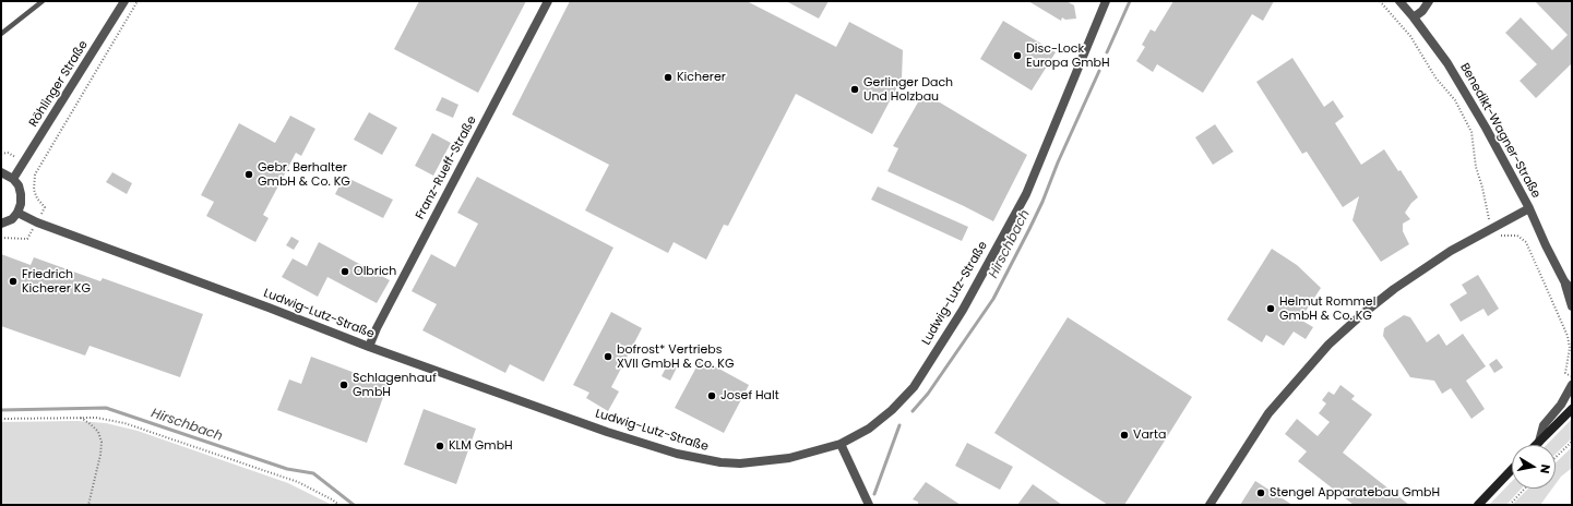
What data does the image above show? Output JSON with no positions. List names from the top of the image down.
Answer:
{
  "streets": {
    "street": [
      "Röhlinger Straße",
      "Benedikt-Wagner-Straße",
      "Franz-Rueff-Straße",
      "Ludwig-Lutz-Straße"
    ]
  },
  "crossings": [
    ["Franz-Rueff-Straße", "Ludwig-Lutz-Straße"]
  ],
  "water": ["Hirschbach"],
  "places": [
    "Disc-Lock Europa GmbH",
    "Kicherer",
    "Gerlinger Dach Und Holzbau",
    "Gebr. Berhalter GmbH & Co. KG",
    "Olbrich",
    "Friedrich Kicherer KG",
    "Helmut Rommel GmbH & Co. KG",
    "bofrost* Vertriebs XVII GmbH & Co. KG",
    "Schlagenhauf GmbH",
    "Josef Halt",
    "Varta",
    "KLM GmbH",
    "Stengel Apparatebau GmbH"
  ],
  "north": "right"
}
